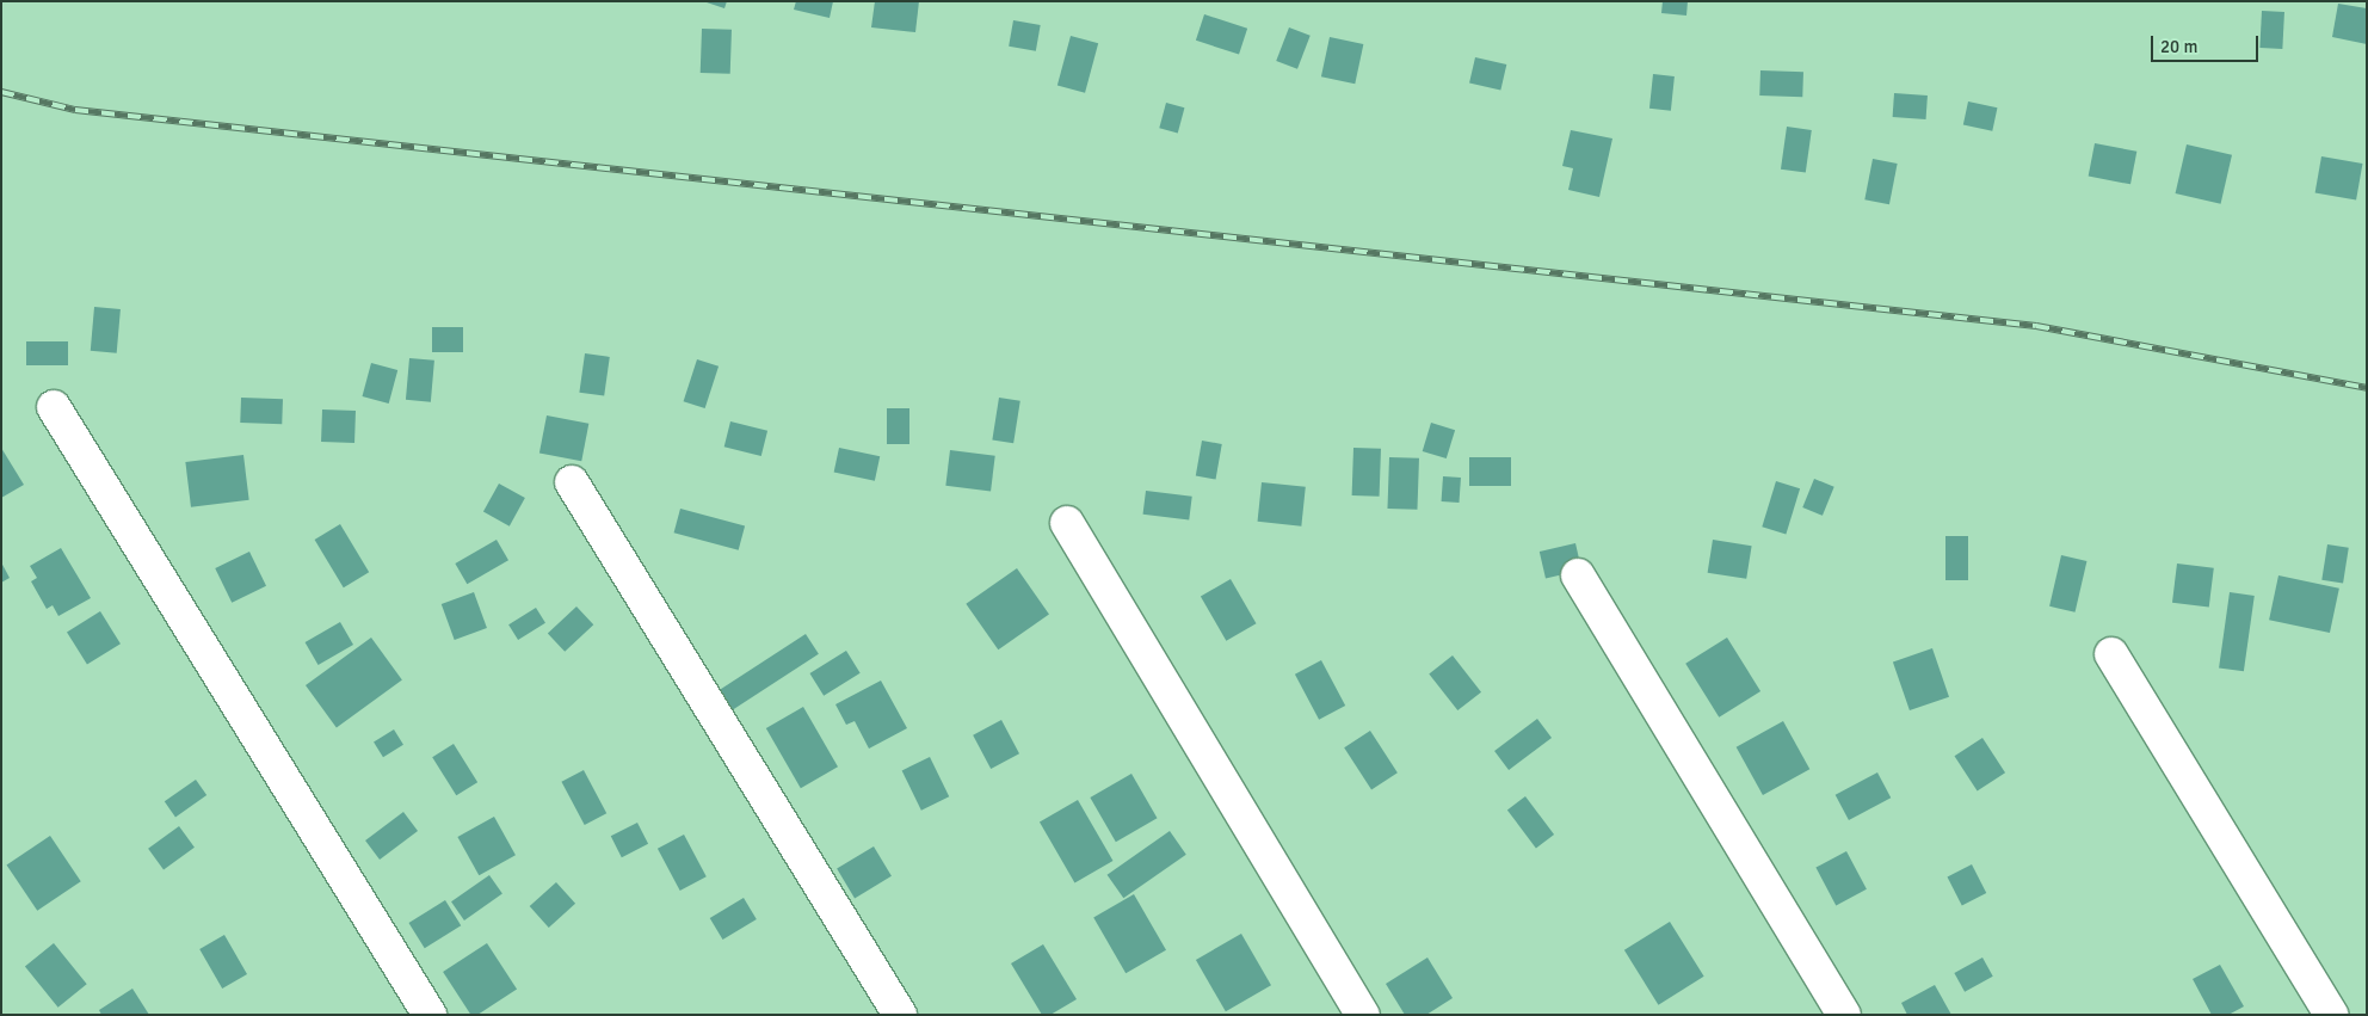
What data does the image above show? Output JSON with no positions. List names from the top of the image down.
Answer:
{
  "scale_bar": "20 m"
}
